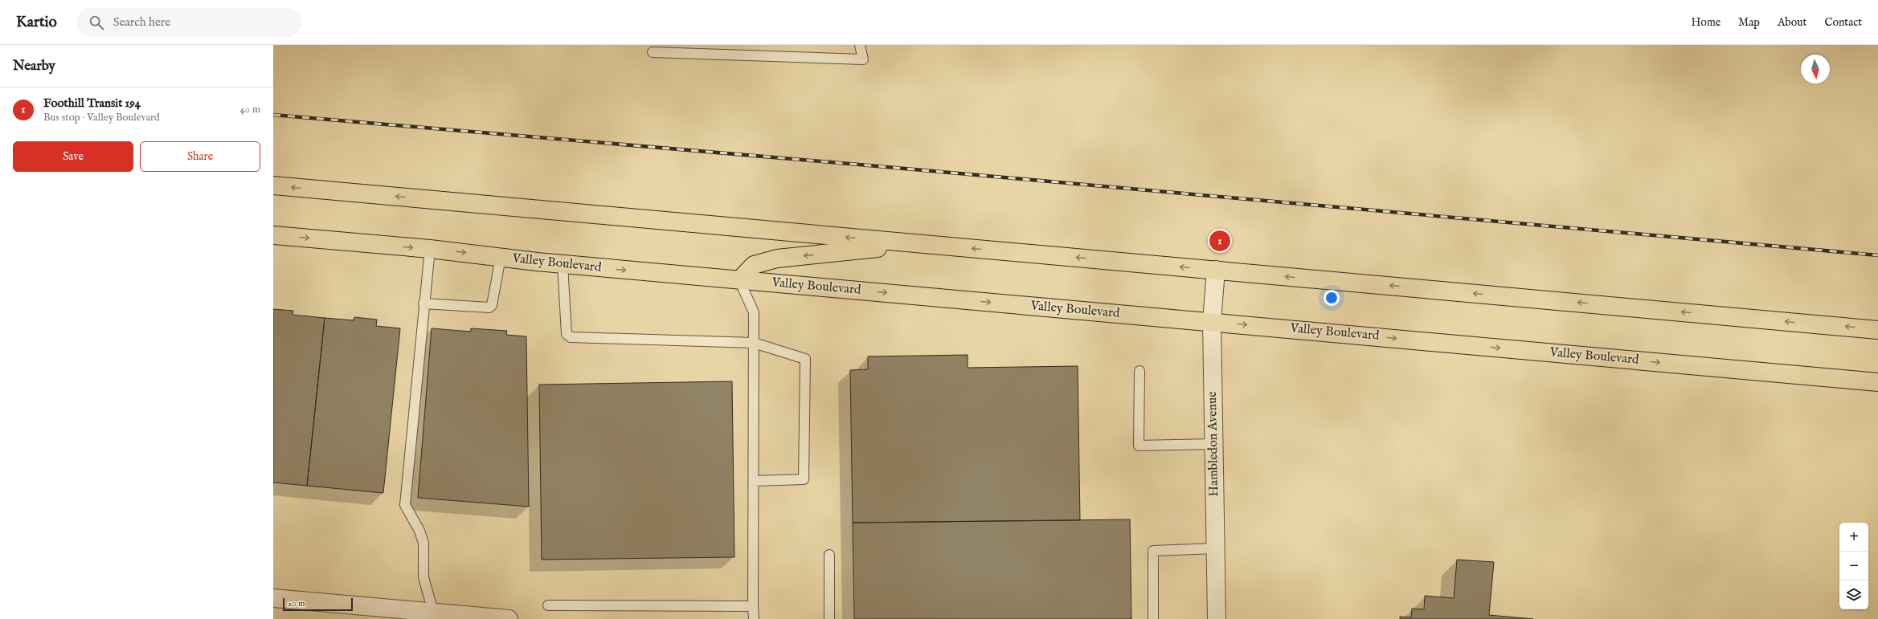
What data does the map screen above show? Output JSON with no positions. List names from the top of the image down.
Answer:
{
  "streets": {
    "main road": ["Valley Boulevard"],
    "street": ["Hambledon Avenue"]
  },
  "crossings": [
    ["Valley Boulevard", "Hambledon Avenue"]
  ],
  "scale_bar": "20 m",
  "north": "bottom",
  "page": {
    "header": "Kartio",
    "search": "Search here",
    "nav": [
      "Home",
      "Map",
      "About",
      "Contact"
    ],
    "heading": "Nearby",
    "list": [
      {
        "mark": "1",
        "name": "Foothill Transit 194",
        "note": "Bus stop · Valley Boulevard",
        "value": "40 m"
      }
    ],
    "buttons": ["Save", "Share"],
    "pins": "1",
    "map_buttons": ["+", "−"],
    "scale": "20 m"
  }
}
